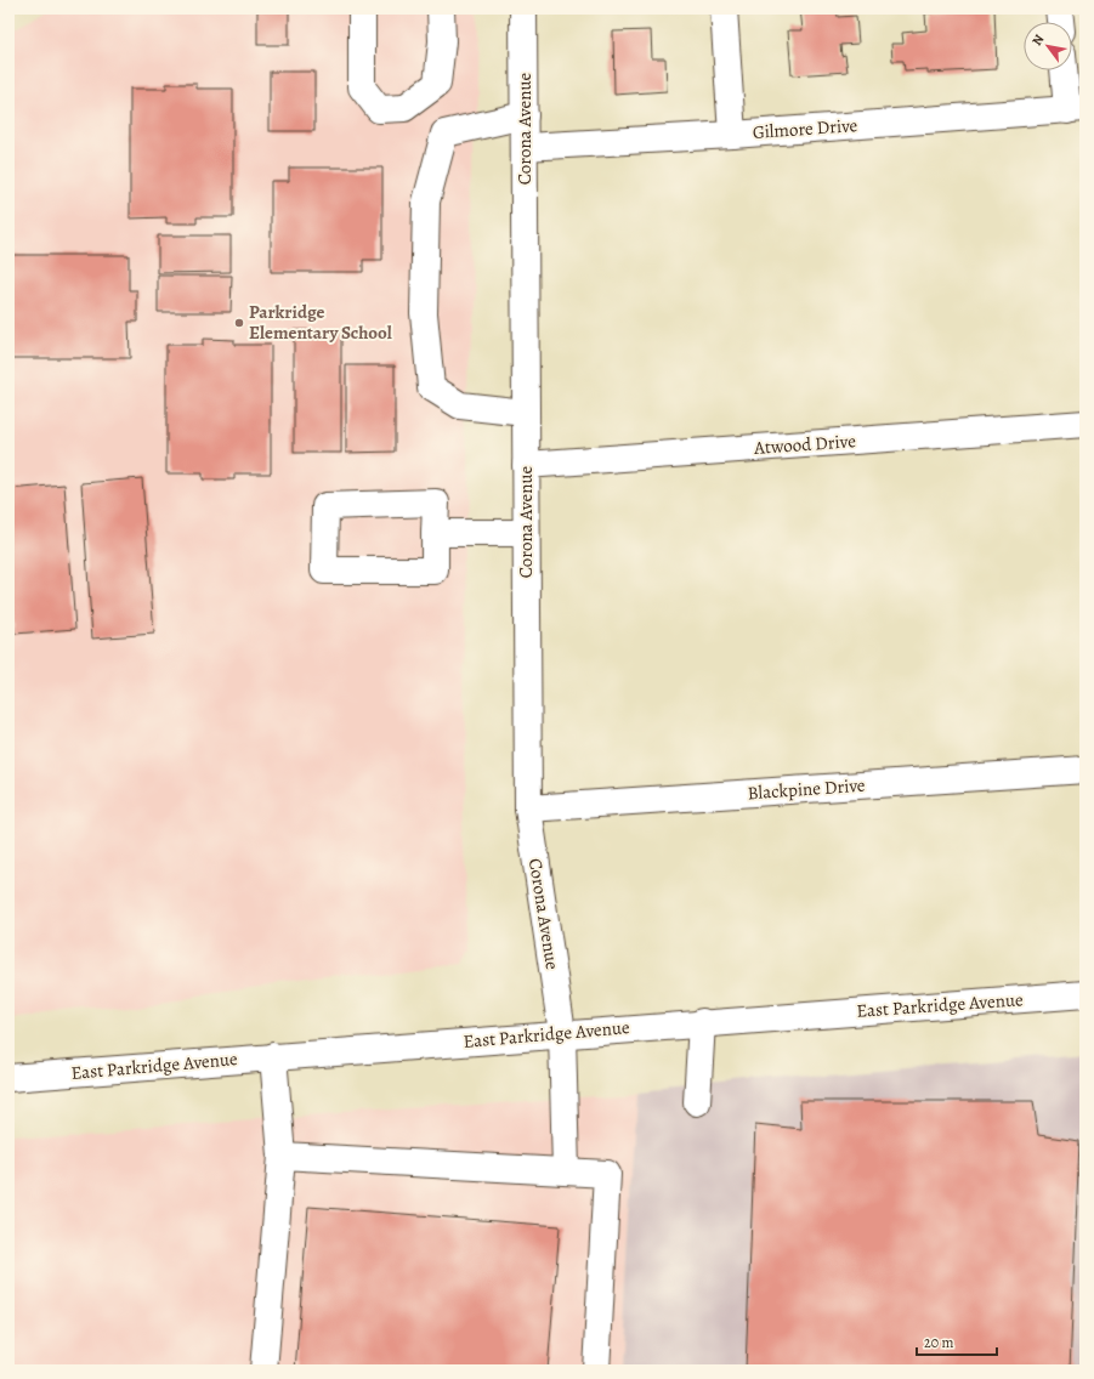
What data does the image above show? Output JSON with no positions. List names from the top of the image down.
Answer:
{
  "streets": {
    "street": [
      "Corona Avenue",
      "Gilmore Drive",
      "Atwood Drive",
      "Blackpine Drive",
      "East Parkridge Avenue"
    ]
  },
  "crossings": [
    ["Corona Avenue", "Gilmore Drive"],
    ["Corona Avenue", "Atwood Drive"],
    ["Corona Avenue", "Blackpine Drive"],
    ["Corona Avenue", "East Parkridge Avenue"]
  ],
  "places": ["Parkridge Elementary School"],
  "scale_bar": "20 m",
  "north": "top left"
}
